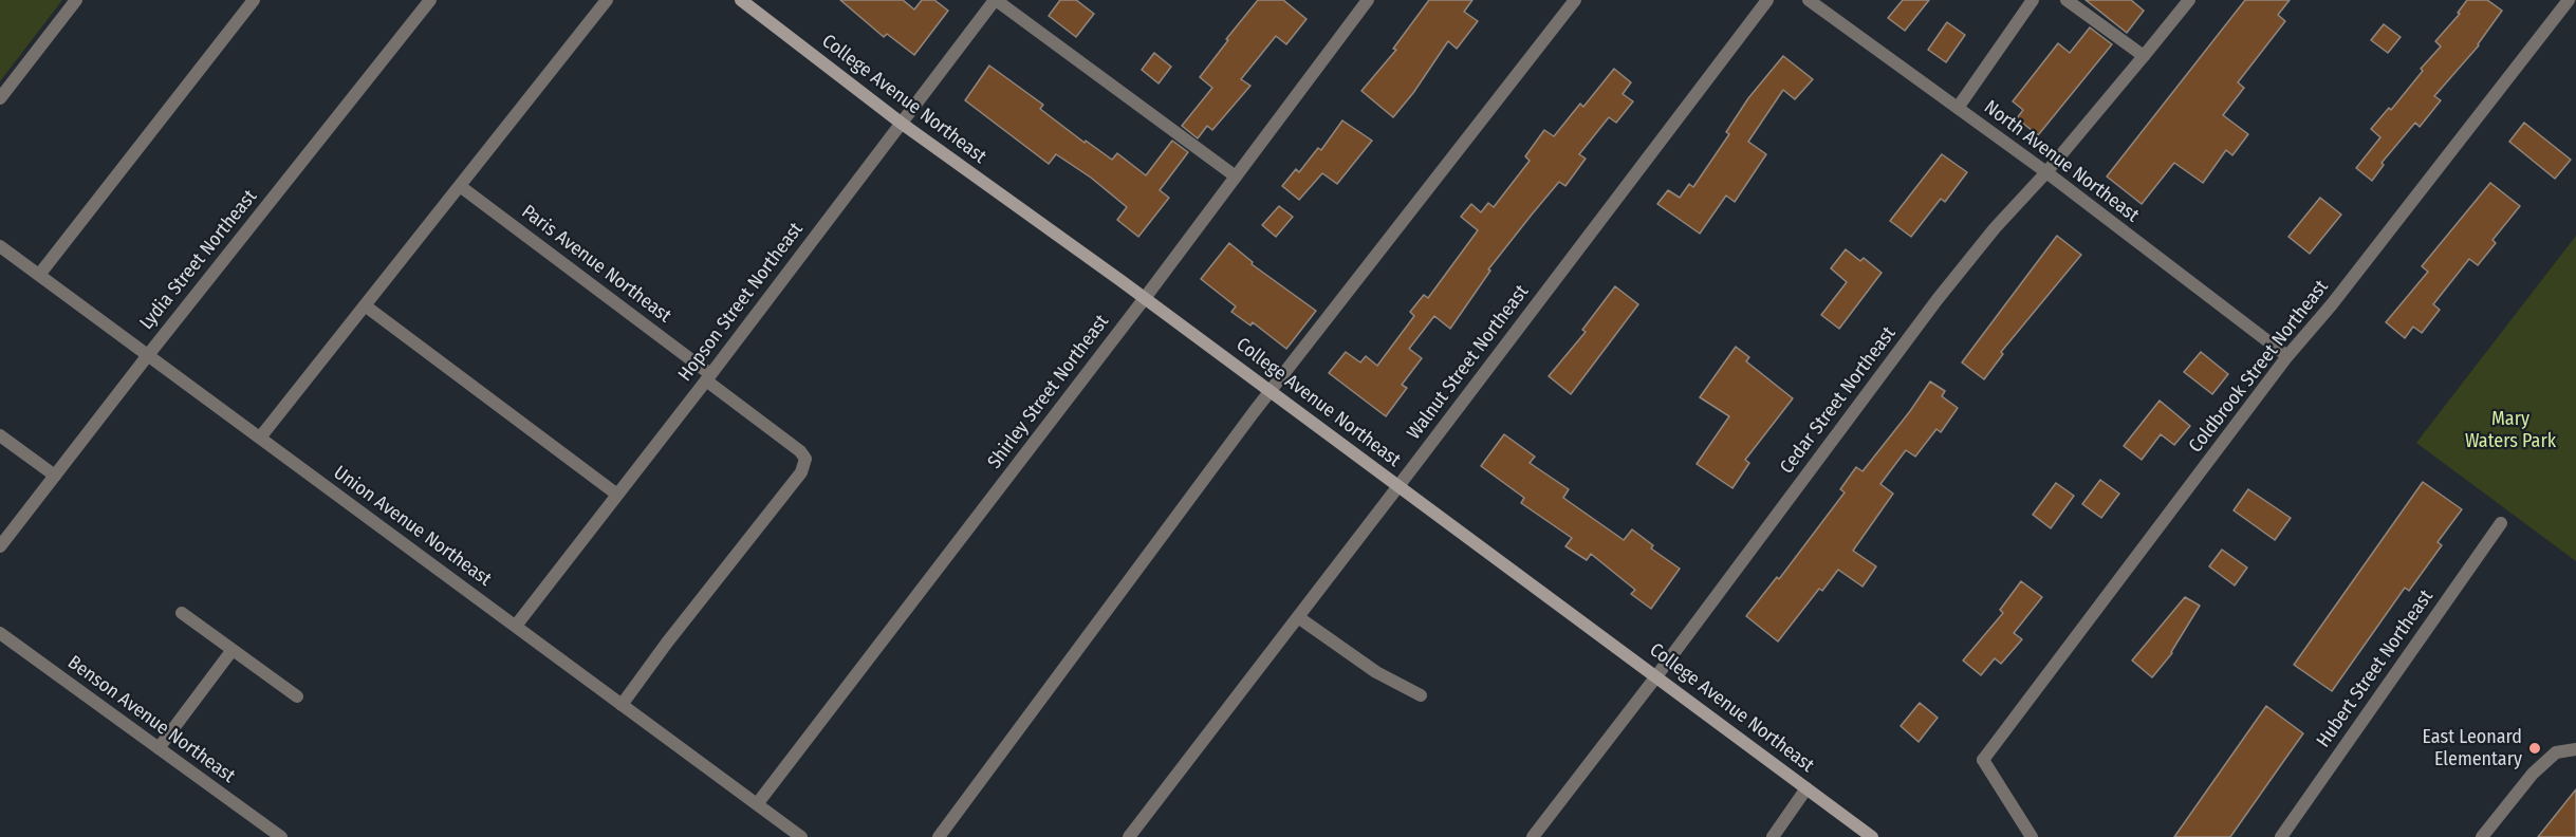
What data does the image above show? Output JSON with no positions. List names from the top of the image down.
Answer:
{
  "streets": {
    "main road": ["College Avenue Northeast"],
    "street": [
      "North Avenue Northeast",
      "Lydia Street Northeast",
      "Paris Avenue Northeast",
      "Hopson Street Northeast",
      "Walnut Street Northeast",
      "Coldbrook Street Northeast",
      "Shirley Street Northeast",
      "Cedar Street Northeast",
      "Union Avenue Northeast",
      "Hubert Street Northeast",
      "Benson Avenue Northeast"
    ]
  },
  "crossings": [
    ["College Avenue Northeast", "Hopson Street Northeast"],
    ["College Avenue Northeast", "Walnut Street Northeast"],
    ["College Avenue Northeast", "Shirley Street Northeast"],
    ["College Avenue Northeast", "Cedar Street Northeast"],
    ["North Avenue Northeast", "Coldbrook Street Northeast"],
    ["North Avenue Northeast", "Cedar Street Northeast"],
    ["Lydia Street Northeast", "Union Avenue Northeast"],
    ["Paris Avenue Northeast", "Hopson Street Northeast"],
    ["Paris Avenue Northeast", "Union Avenue Northeast"],
    ["Hopson Street Northeast", "Union Avenue Northeast"],
    ["Shirley Street Northeast", "Union Avenue Northeast"]
  ],
  "parks": ["Mary Waters Park"],
  "places": ["East Leonard Elementary"]
}
